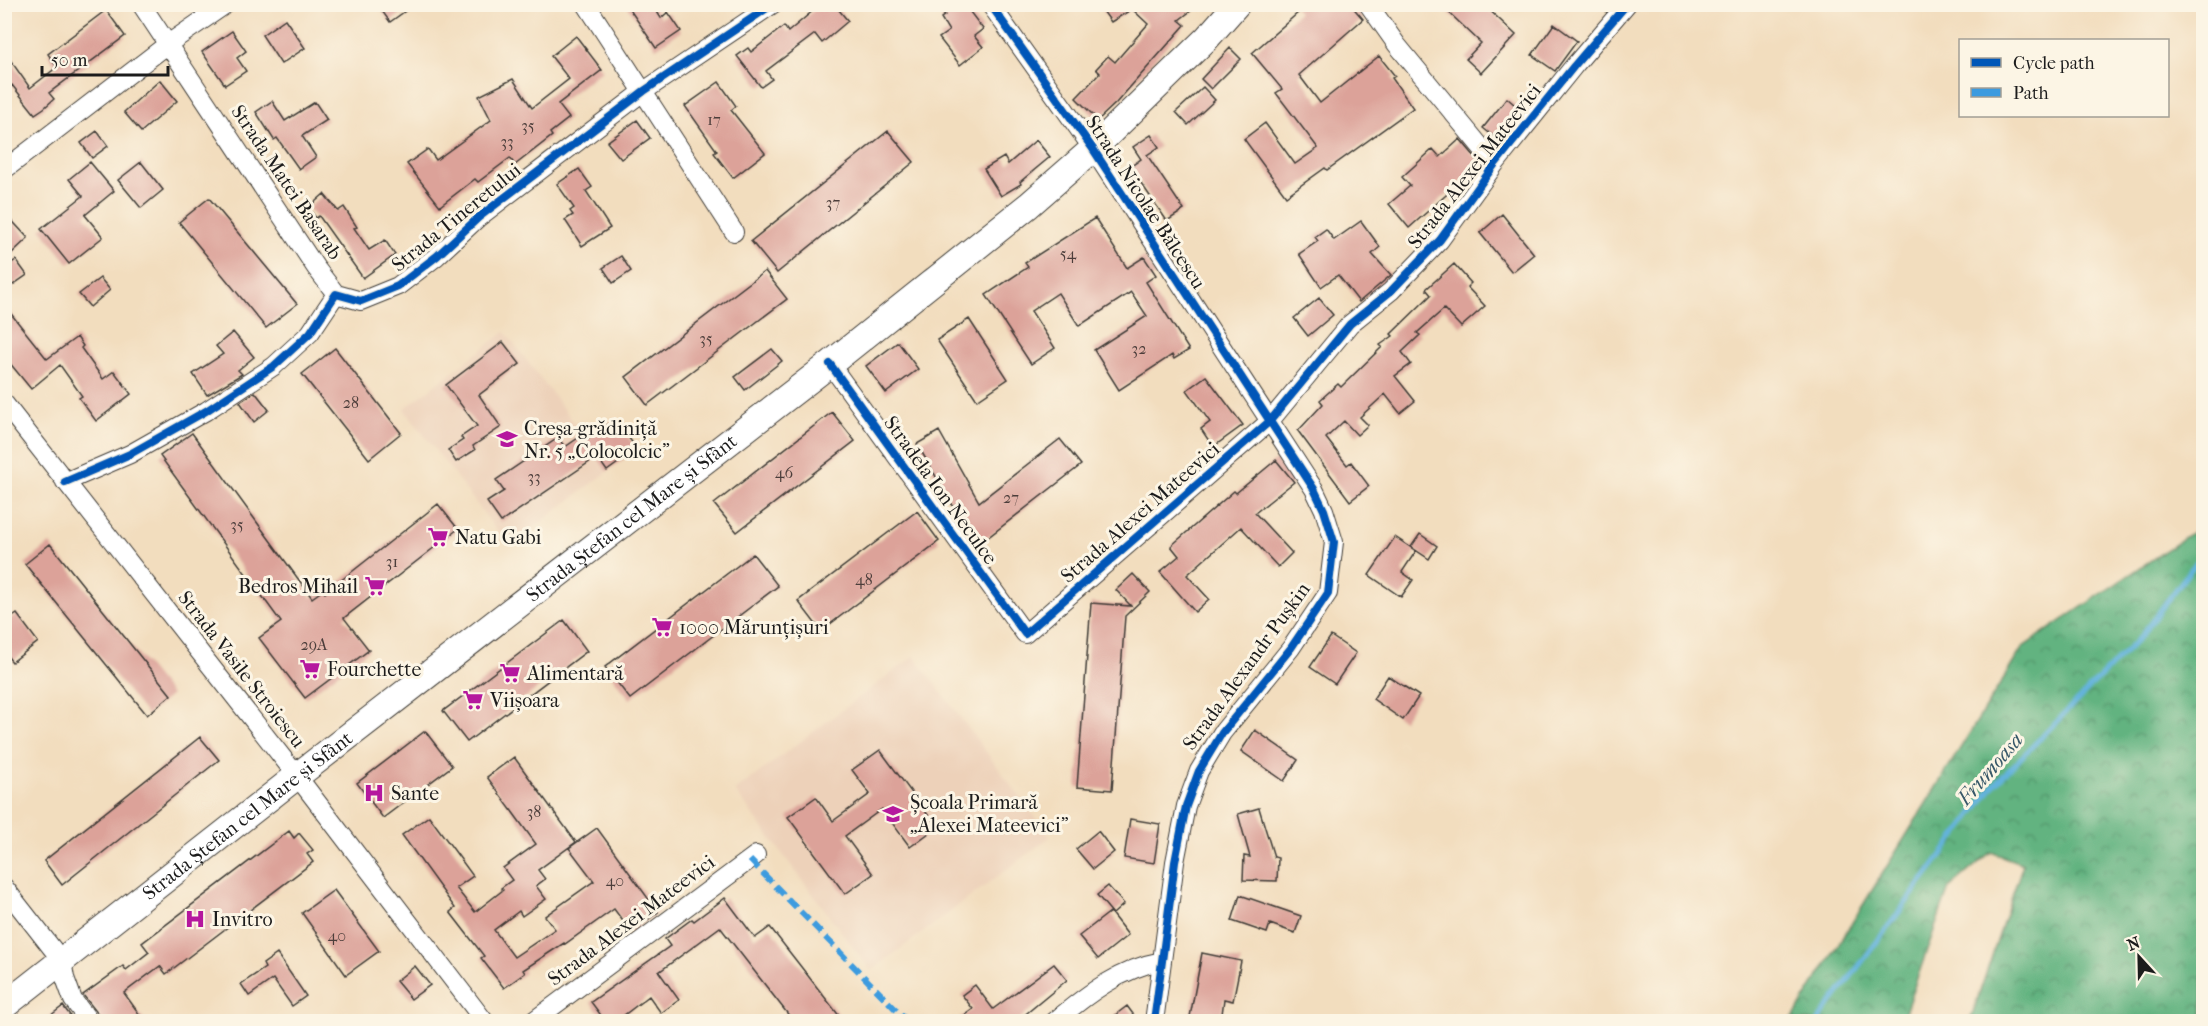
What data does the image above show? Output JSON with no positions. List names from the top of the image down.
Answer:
{
  "streets": {
    "main road": ["Strada Ștefan cel Mare și Sfânt"],
    "street": [
      "Strada Alexei Mateevici",
      "Strada Matei Basarab",
      "Strada Nicolae Bălcescu",
      "Strada Tineretului",
      "Stradela Ion Neculce",
      "Strada Alexandr Pușkin",
      "Strada Vasile Stroiescu"
    ]
  },
  "crossings": [
    ["Strada Alexei Mateevici", "Strada Nicolae Bălcescu"],
    ["Strada Alexei Mateevici", "Stradela Ion Neculce"],
    ["Strada Alexei Mateevici", "Strada Alexandr Pușkin"],
    ["Strada Matei Basarab", "Strada Tineretului"],
    ["Strada Nicolae Bălcescu", "Strada Ștefan cel Mare și Sfânt"],
    ["Strada Nicolae Bălcescu", "Strada Alexandr Pușkin"],
    ["Stradela Ion Neculce", "Strada Ștefan cel Mare și Sfânt"],
    ["Strada Ștefan cel Mare și Sfânt", "Strada Vasile Stroiescu"]
  ],
  "water": ["Frumoasa"],
  "places": {
    "school or university": ["Creșa-grădiniță Nr. 5 „Colocolcic”", "Școala Primară „Alexei Mateevici”"],
    "supermarket": [
      "Natu Gabi",
      "Bedros Mihail",
      "1000 Mărunțișuri",
      "Fourchette",
      "Alimentară",
      "Viișoara"
    ],
    "hospital": ["Sante", "Invitro"]
  },
  "house_numbers": [
    "17",
    "35",
    "33",
    "37",
    "54",
    "35",
    "32",
    "28",
    "46",
    "33",
    "27",
    "35",
    "31",
    "48",
    "29A",
    "38",
    "40",
    "40"
  ],
  "legend": ["Cycle path", "Path"],
  "scale_bar": "50 m",
  "north": "top"
}
